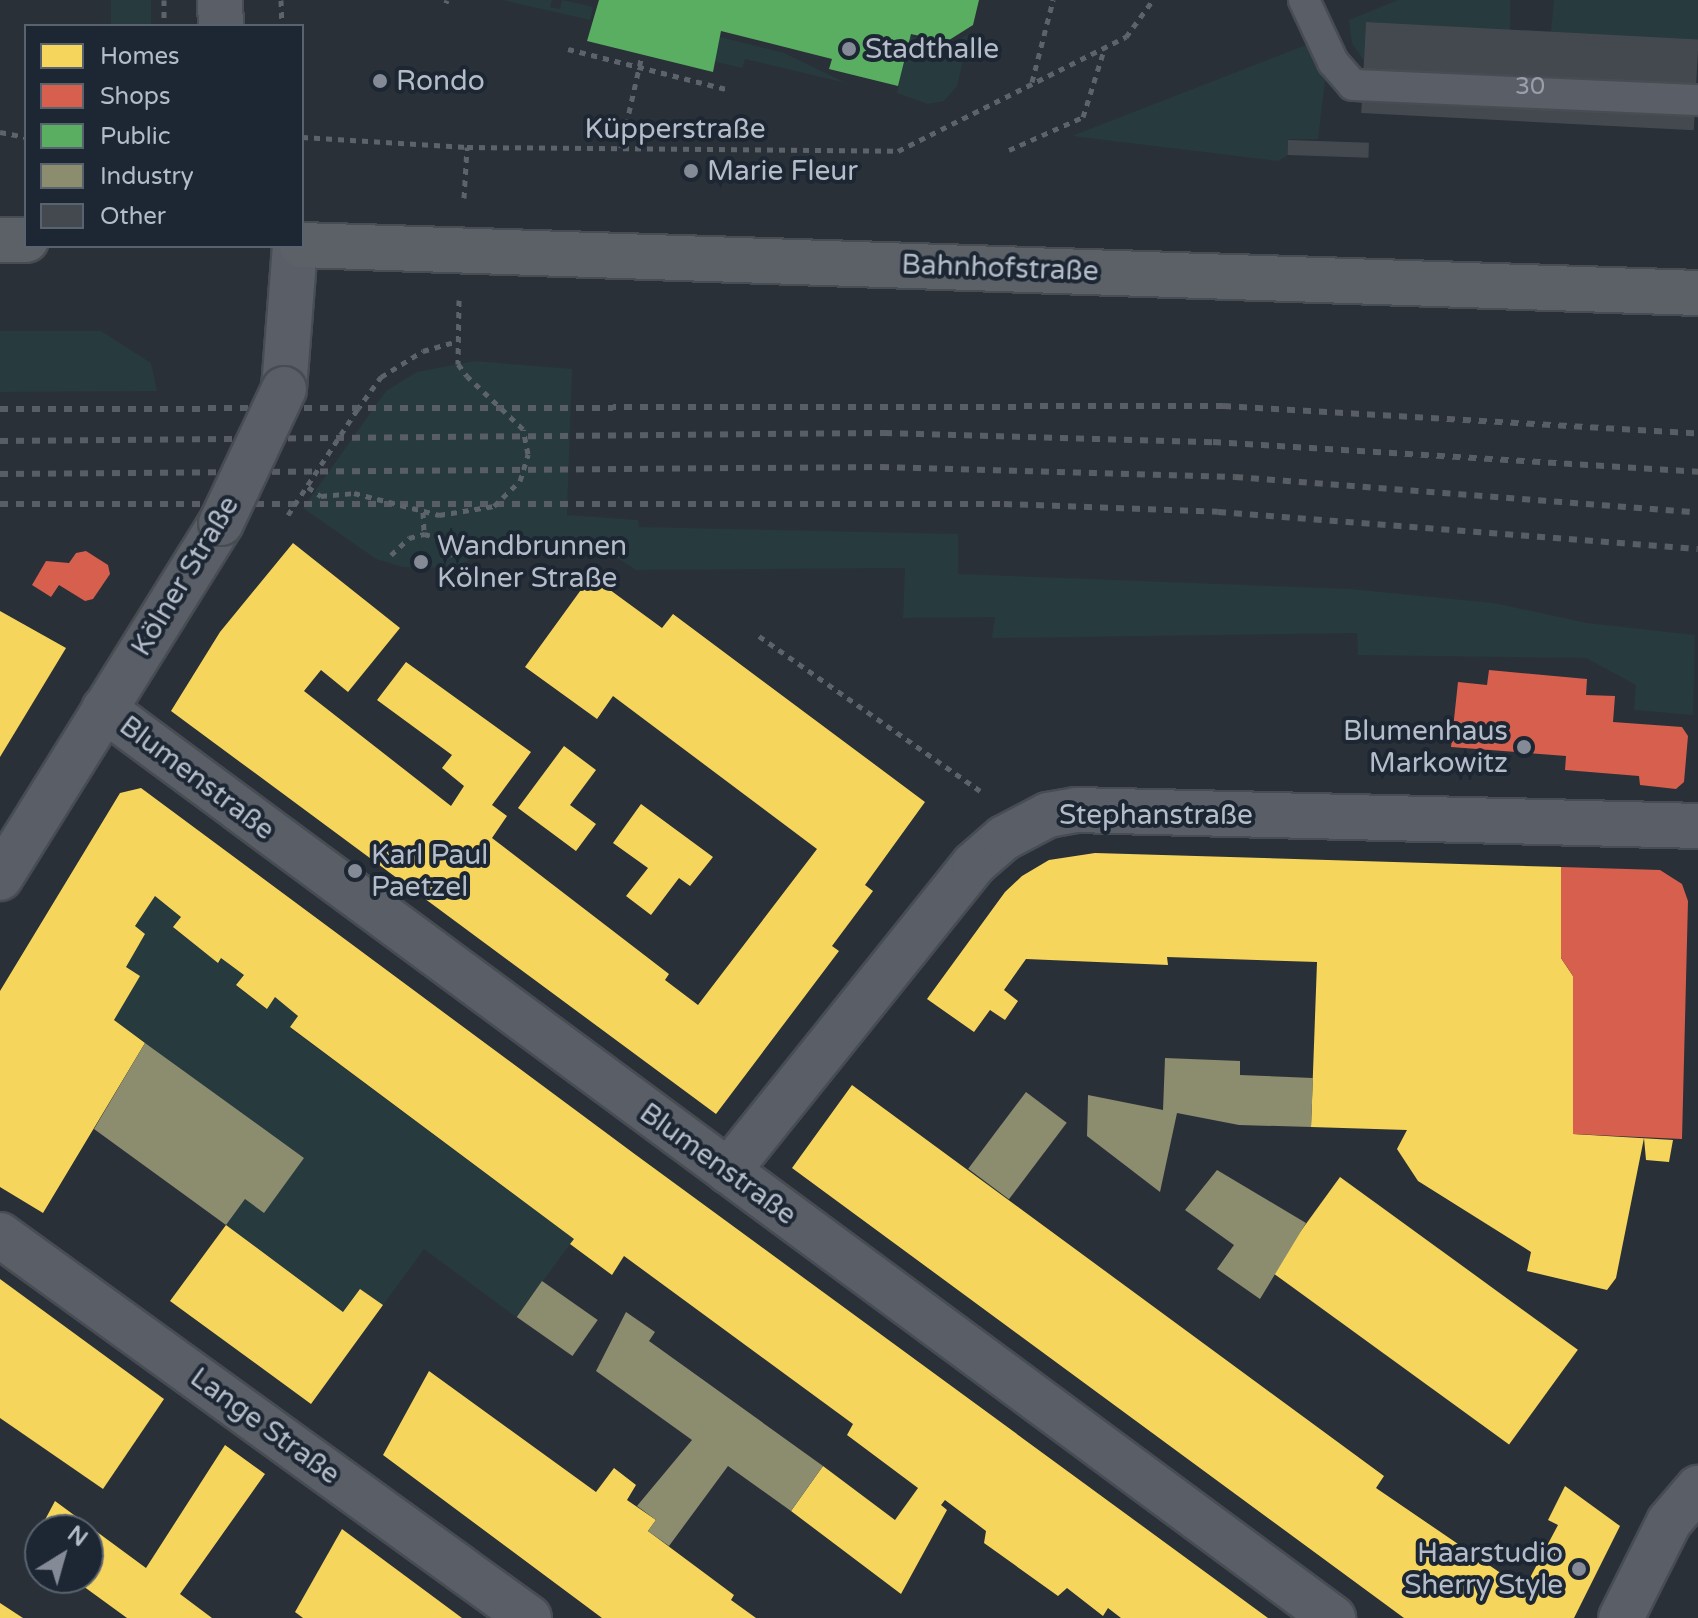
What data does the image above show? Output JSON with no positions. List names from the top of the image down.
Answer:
{
  "streets": {
    "main road": ["Bahnhofstraße"],
    "street": [
      "Kölner Straße",
      "Blumenstraße",
      "Stephanstraße",
      "Lange Straße"
    ],
    "path": ["Küpperstraße"]
  },
  "crossings": [
    ["Kölner Straße", "Blumenstraße"],
    ["Blumenstraße", "Stephanstraße"]
  ],
  "places": [
    "Stadthalle",
    "Rondo",
    "Marie Fleur",
    "Wandbrunnen Kölner Straße",
    "Blumenhaus Markowitz",
    "Karl Paul Paetzel",
    "Haarstudio Sherry Style"
  ],
  "house_numbers": ["30"],
  "legend": [
    "Homes",
    "Shops",
    "Public",
    "Industry",
    "Other"
  ],
  "north": "top right"
}
